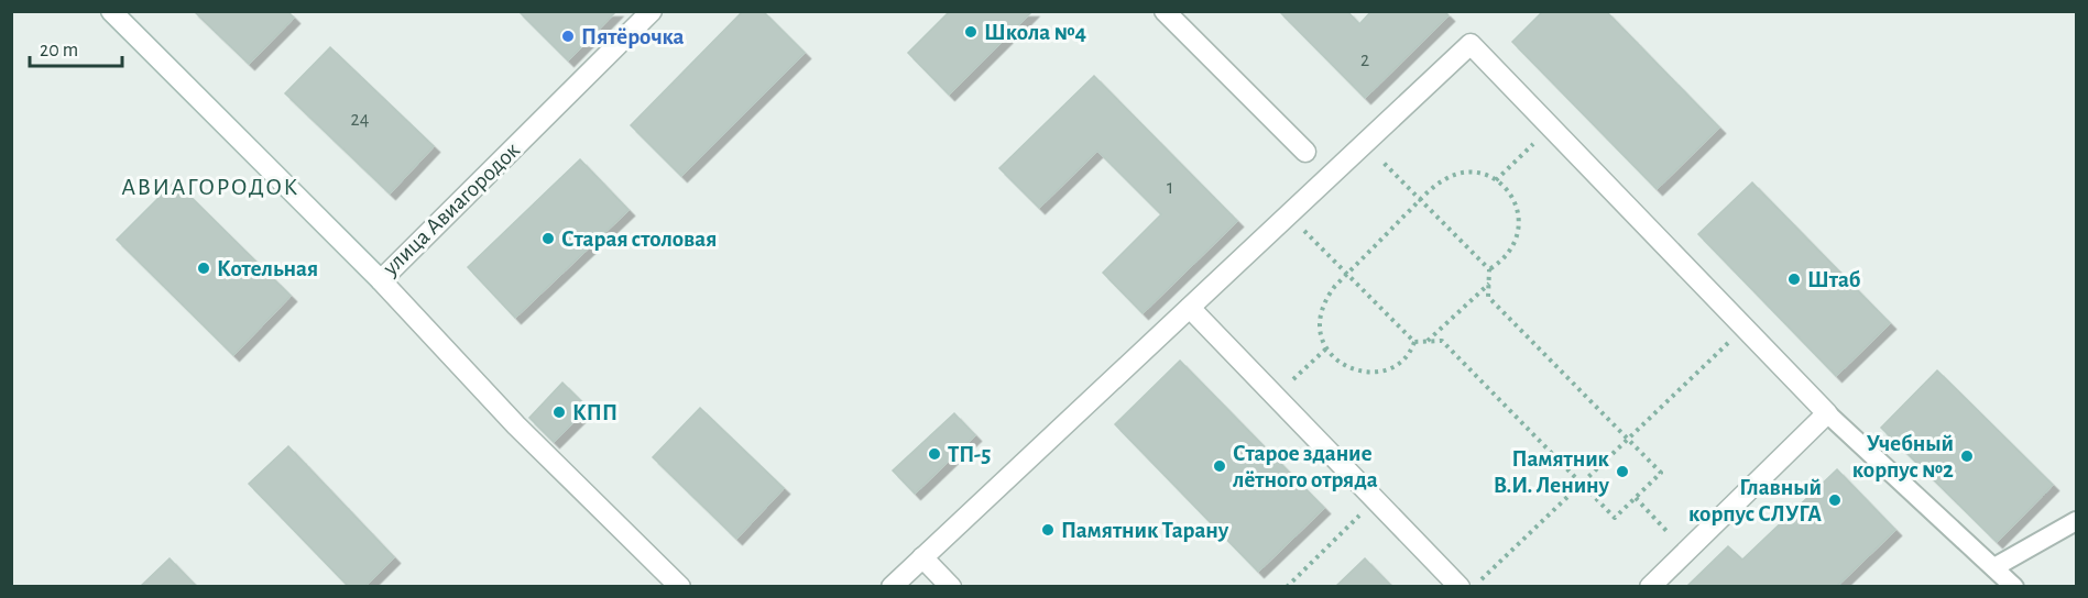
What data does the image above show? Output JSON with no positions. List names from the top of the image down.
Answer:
{
  "streets": {
    "street": ["улица Авиагородок"]
  },
  "districts": ["АВИАГОРОДОК"],
  "places": [
    "Школа №4",
    "Пятёрочка",
    "Старая столовая",
    "Котельная",
    "Штаб",
    "КПП",
    "ТП-5",
    "Учебный корпус №2",
    "Старое здание лётного отряда",
    "Памятник В.И. Ленину",
    "Главный корпус СЛУГА",
    "Памятник Тарану"
  ],
  "house_numbers": ["2", "24", "1"],
  "scale_bar": "20 m"
}
